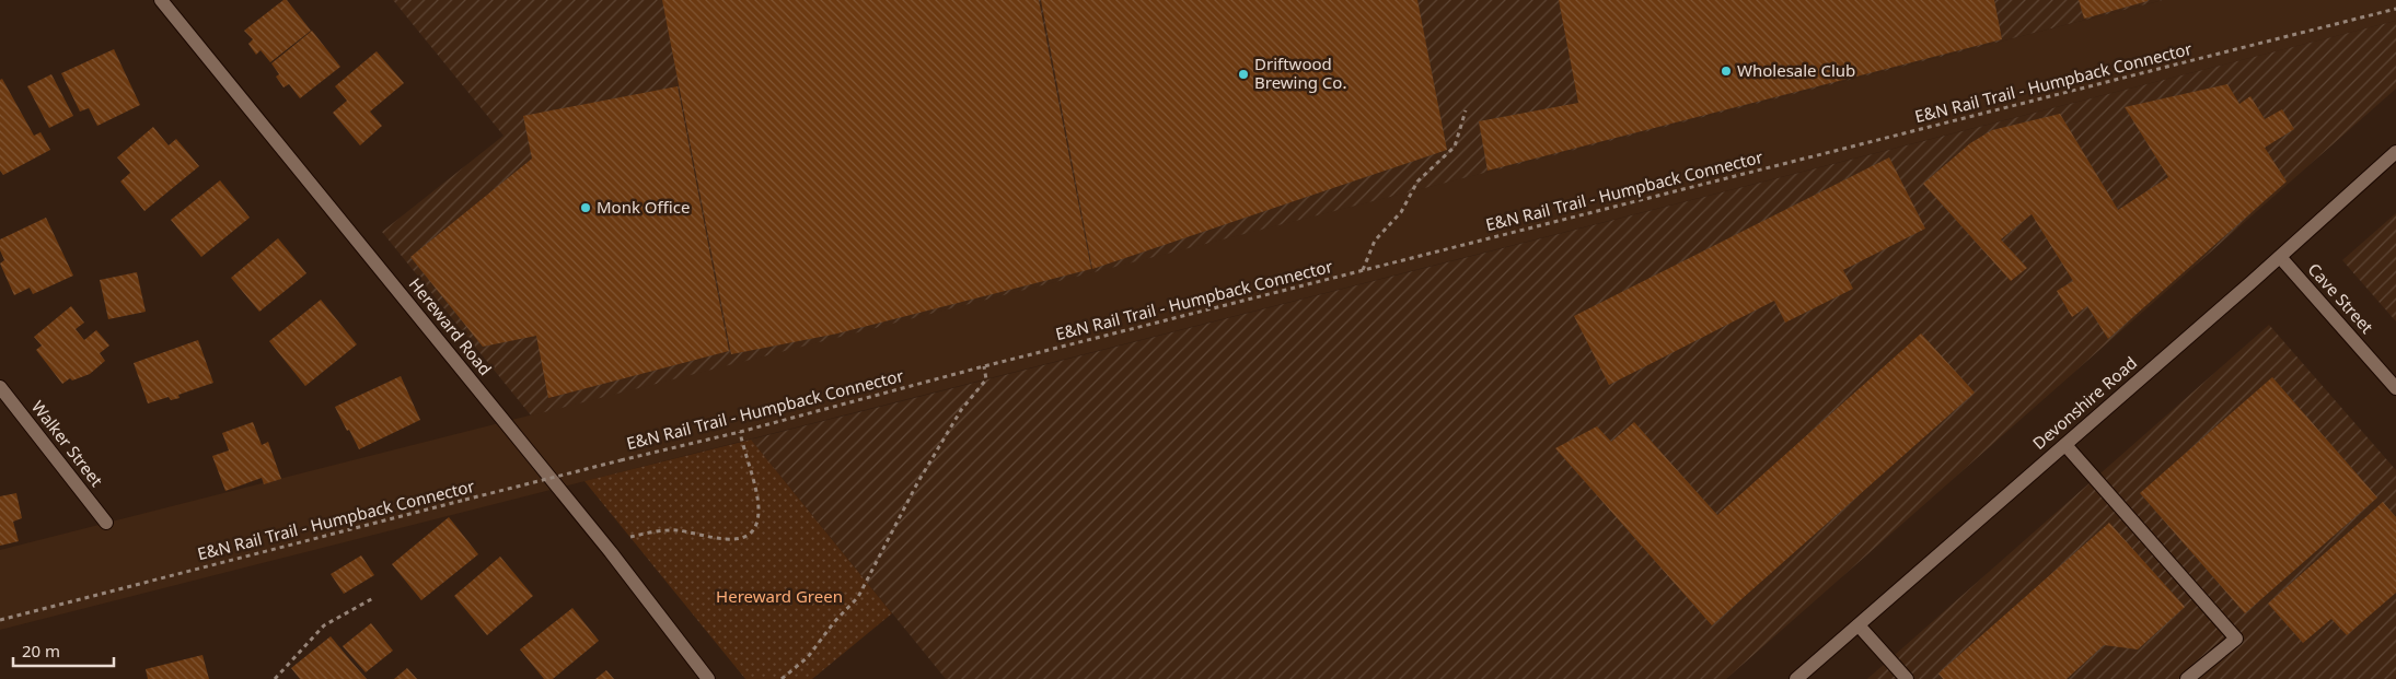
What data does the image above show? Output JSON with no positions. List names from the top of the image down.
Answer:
{
  "streets": {
    "street": [
      "Cave Street",
      "Hereward Road",
      "Devonshire Road",
      "Walker Street"
    ],
    "path": ["E&N Rail Trail - Humpback Connector"]
  },
  "crossings": [
    ["Cave Street", "Devonshire Road"]
  ],
  "parks": ["Hereward Green"],
  "places": ["Wholesale Club", "Driftwood Brewing Co.", "Monk Office"],
  "scale_bar": "20 m"
}
